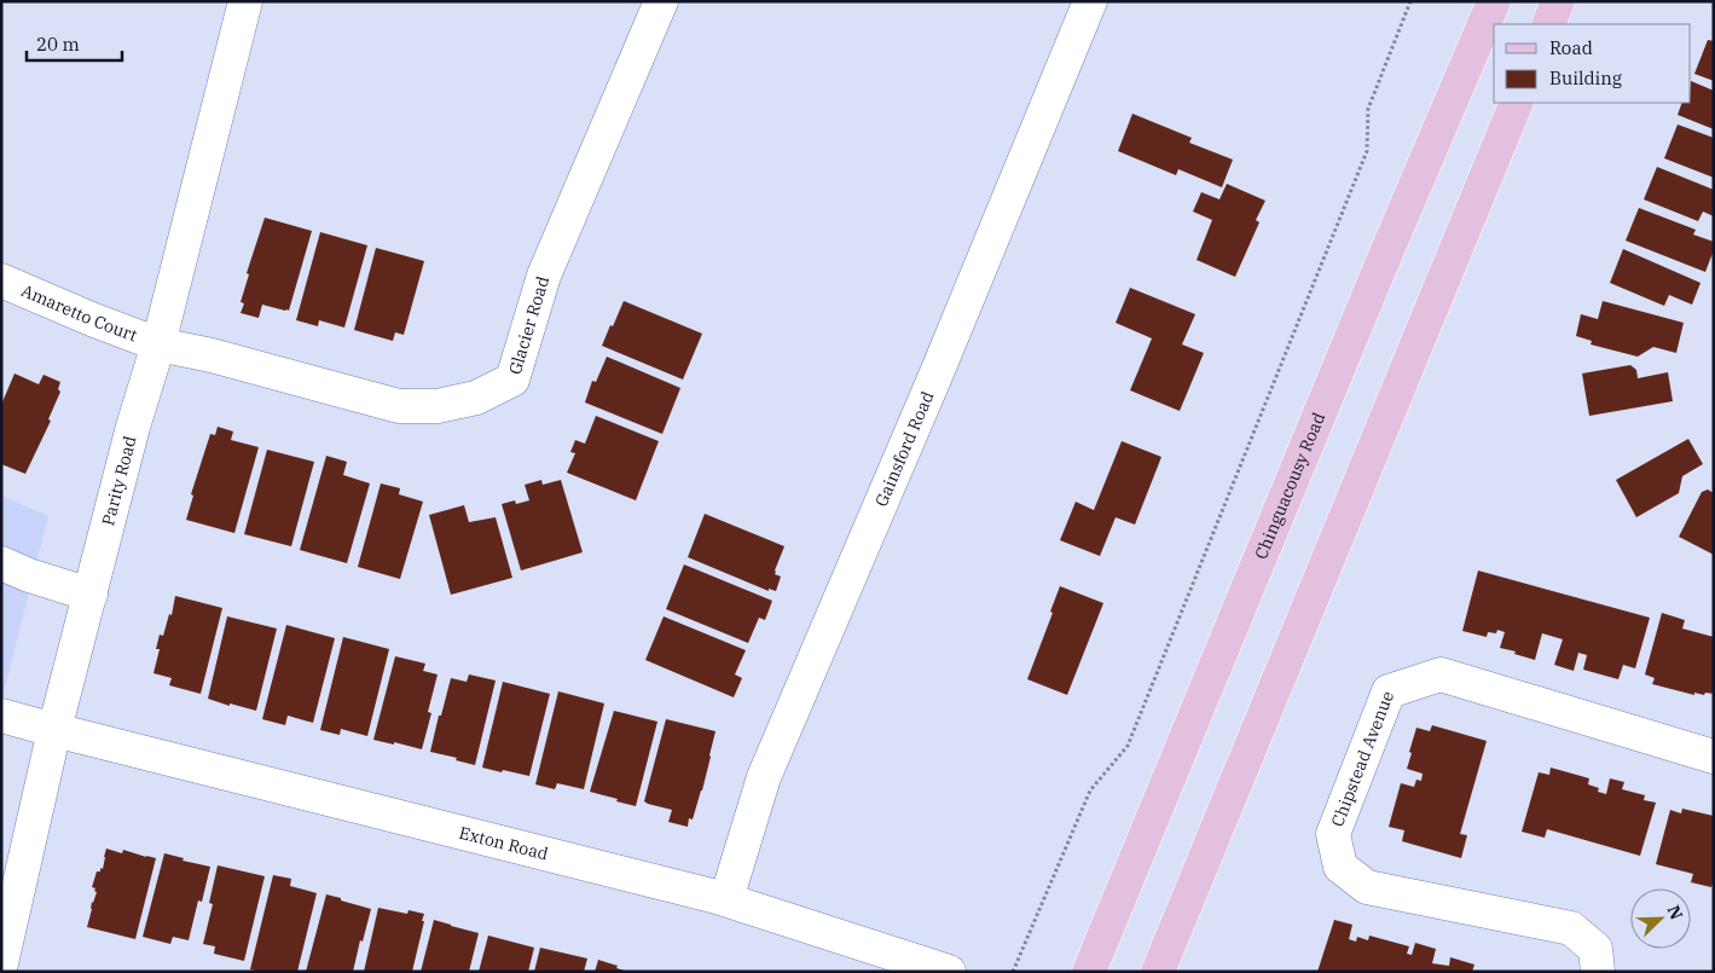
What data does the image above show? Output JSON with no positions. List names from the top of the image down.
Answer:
{
  "streets": {
    "main road": ["Chinguacousy Road"],
    "street": [
      "Amaretto Court",
      "Glacier Road",
      "Gainsford Road",
      "Parity Road",
      "Chipstead Avenue",
      "Exton Road"
    ]
  },
  "crossings": [
    ["Amaretto Court", "Glacier Road"],
    ["Amaretto Court", "Parity Road"],
    ["Glacier Road", "Parity Road"],
    ["Gainsford Road", "Exton Road"],
    ["Parity Road", "Exton Road"]
  ],
  "legend": ["Road", "Building"],
  "scale_bar": "20 m",
  "north": "top right"
}
